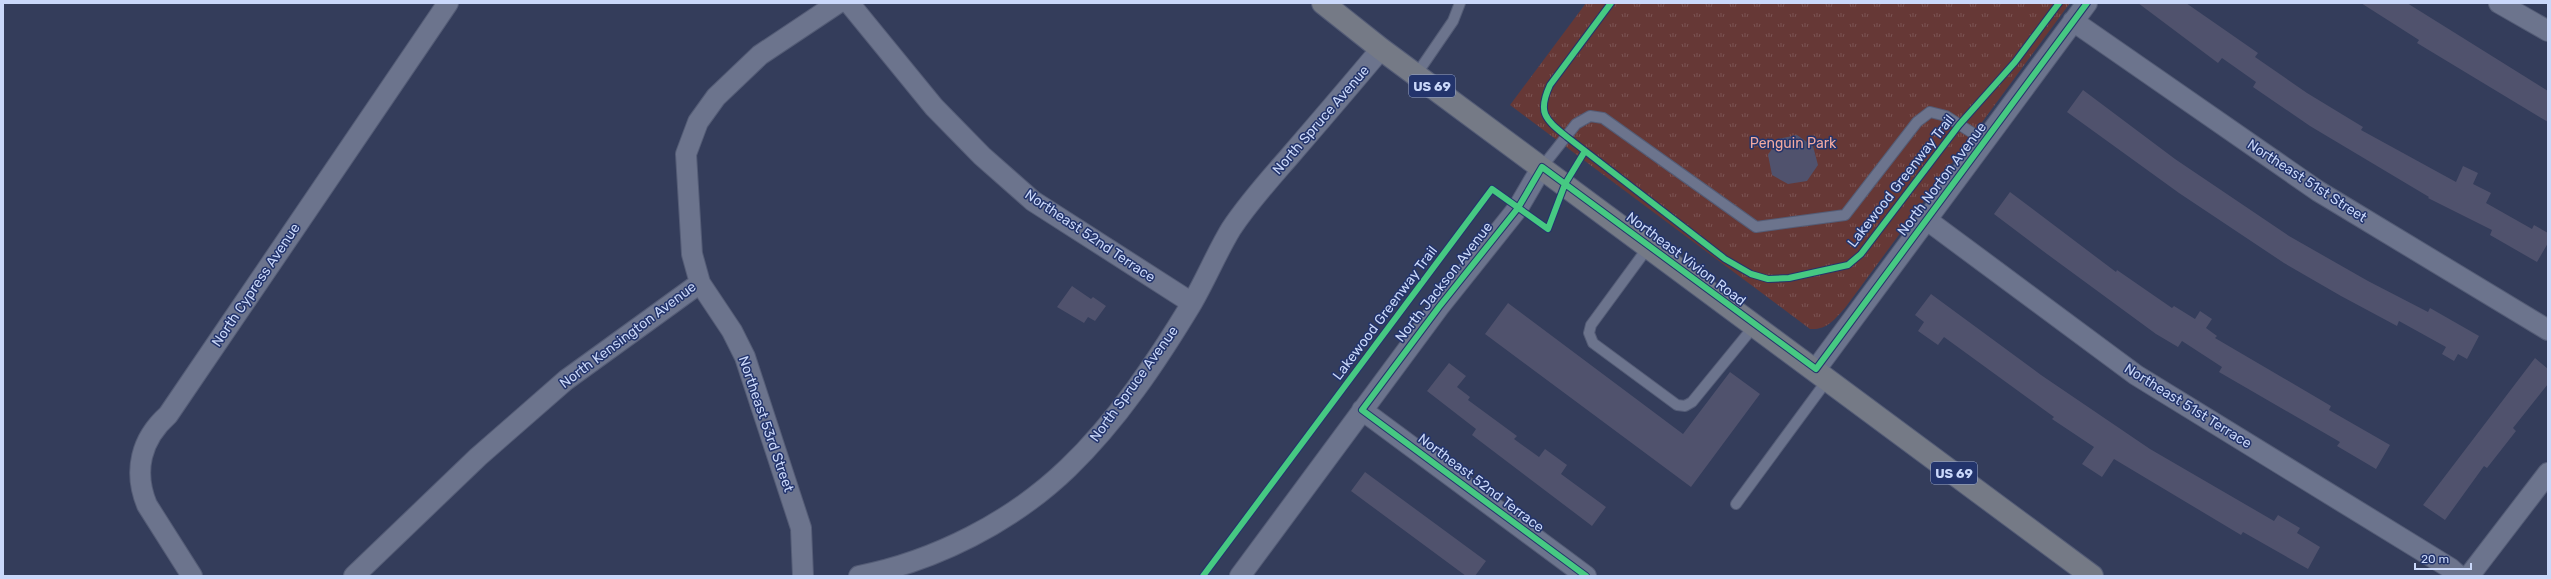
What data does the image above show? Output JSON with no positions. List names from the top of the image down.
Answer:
{
  "streets": {
    "main road": ["US 69", "Northeast Vivion Road"],
    "street": [
      "North Spruce Avenue",
      "North Norton Avenue",
      "Northeast 51st Street",
      "Northeast 52nd Terrace",
      "North Jackson Avenue",
      "North Cypress Avenue",
      "North Kensington Avenue",
      "Northeast 51st Terrace",
      "Northeast 53rd Street"
    ],
    "cycle path": ["Lakewood Greenway Trail"]
  },
  "crossings": [
    ["North Spruce Avenue", "Northeast 52nd Terrace"],
    ["North Spruce Avenue", "Northeast Vivion Road"],
    ["North Norton Avenue", "Northeast 51st Street"],
    ["North Norton Avenue", "Northeast Vivion Road"],
    ["North Norton Avenue", "Northeast 51st Terrace"],
    ["Northeast 52nd Terrace", "North Jackson Avenue"],
    ["Northeast Vivion Road", "North Jackson Avenue"],
    ["North Kensington Avenue", "Northeast 53rd Street"]
  ],
  "parks": ["Penguin Park"],
  "scale_bar": "20 m"
}
